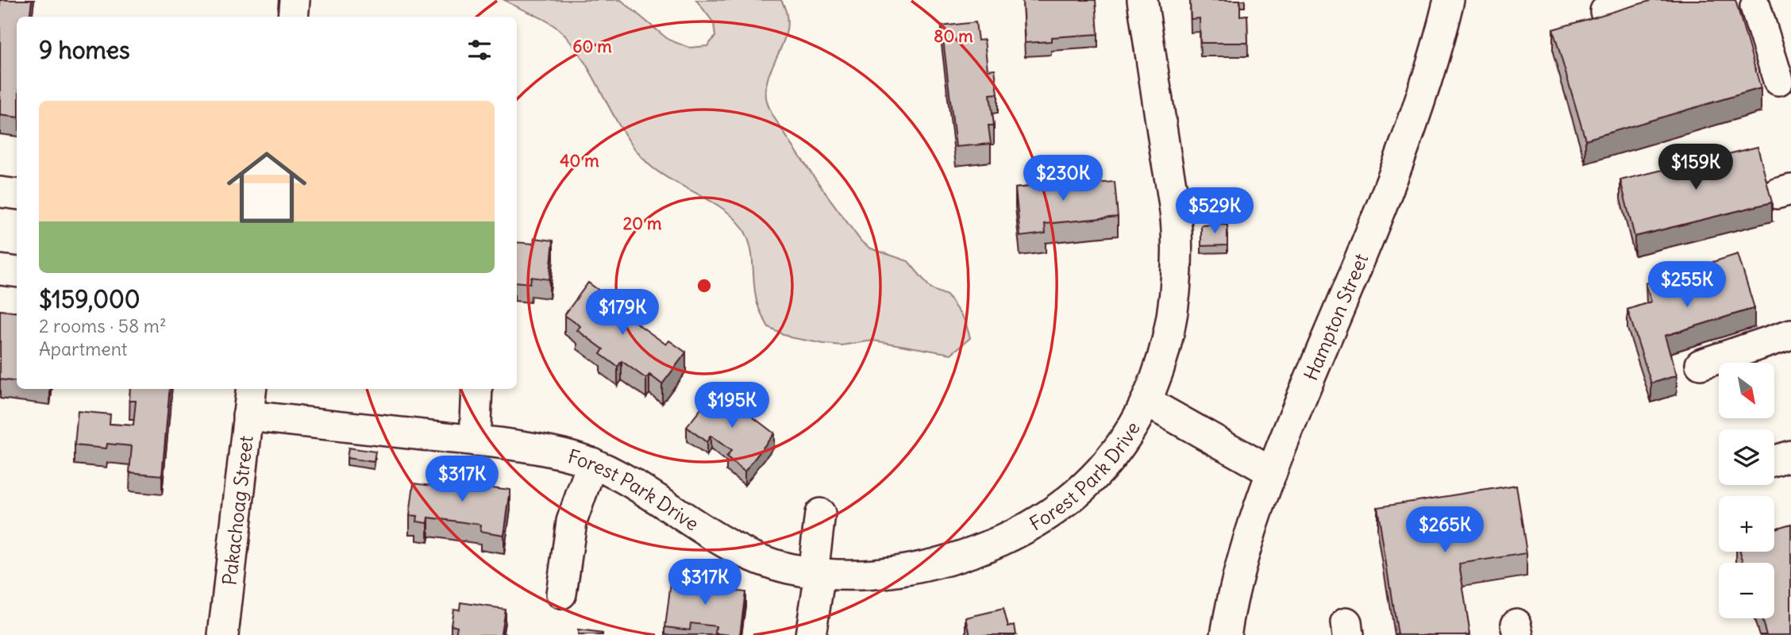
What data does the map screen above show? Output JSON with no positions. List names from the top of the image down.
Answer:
{
  "streets": {
    "street": ["Hampton Street", "Forest Park Drive", "Pakachoag Street"]
  },
  "crossings": [
    ["Hampton Street", "Forest Park Drive"],
    ["Forest Park Drive", "Pakachoag Street"]
  ],
  "north": "bottom right",
  "page": {
    "heading": "9 homes",
    "list": [
      {
        "name": "$159,000",
        "note": "2 rooms · 58 m² · Apartment"
      }
    ],
    "price": [
      "$159K",
      "$230K",
      "$529K",
      "$255K",
      "$179K",
      "$195K",
      "$317K",
      "$265K",
      "$317K"
    ],
    "map_buttons": ["+", "−"]
  },
  "rings": [
    "80 m",
    "60 m",
    "40 m",
    "20 m"
  ]
}
